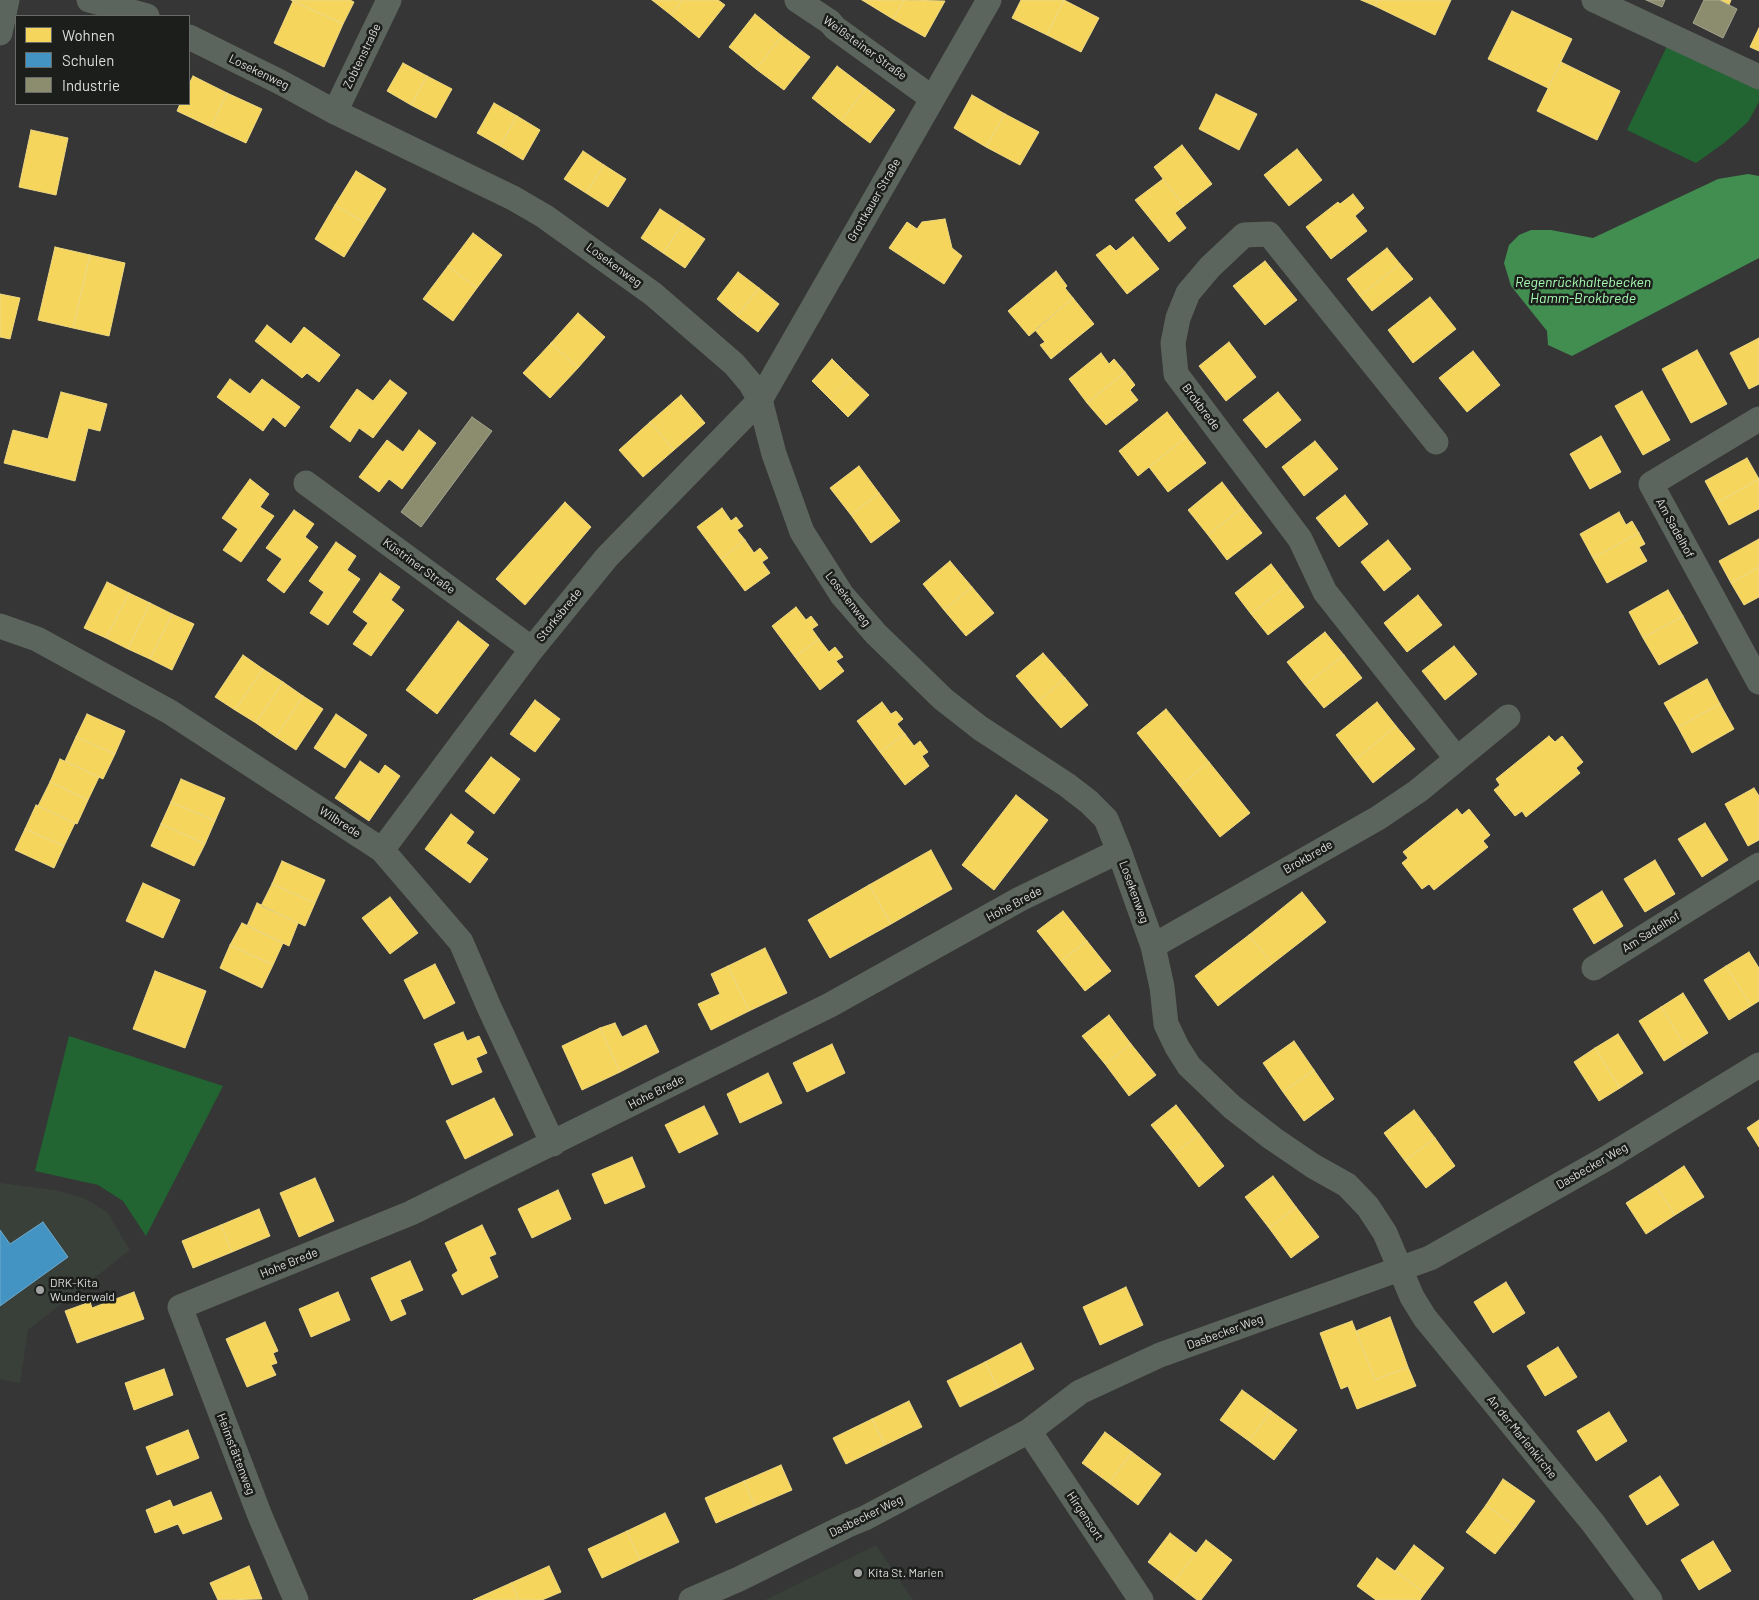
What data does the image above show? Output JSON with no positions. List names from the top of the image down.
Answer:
{
  "streets": {
    "street": [
      "Weißsteiner Straße",
      "Zobtenstraße",
      "Losekenweg",
      "Grottkauer Straße",
      "Brokbrede",
      "Am Sadelhof",
      "Küstriner Straße",
      "Storksbrede",
      "Wilbrede",
      "Hohe Brede",
      "Dasbecker Weg",
      "An der Marienkirche",
      "Heimstättenweg",
      "Hirgensort"
    ]
  },
  "crossings": [
    ["Weißsteiner Straße", "Grottkauer Straße"],
    ["Zobtenstraße", "Losekenweg"],
    ["Losekenweg", "Grottkauer Straße"],
    ["Losekenweg", "Brokbrede"],
    ["Losekenweg", "Storksbrede"],
    ["Losekenweg", "Hohe Brede"],
    ["Losekenweg", "Dasbecker Weg"],
    ["Losekenweg", "An der Marienkirche"],
    ["Grottkauer Straße", "Storksbrede"],
    ["Küstriner Straße", "Storksbrede"],
    ["Storksbrede", "Wilbrede"],
    ["Wilbrede", "Hohe Brede"],
    ["Hohe Brede", "Heimstättenweg"],
    ["Dasbecker Weg", "An der Marienkirche"],
    ["Dasbecker Weg", "Hirgensort"]
  ],
  "water": ["Regenrückhaltebecken Hamm-Brokbrede"],
  "places": ["DRK-Kita Wunderwald", "Kita St. Marien"],
  "legend": ["Wohnen", "Schulen", "Industrie"]
}
